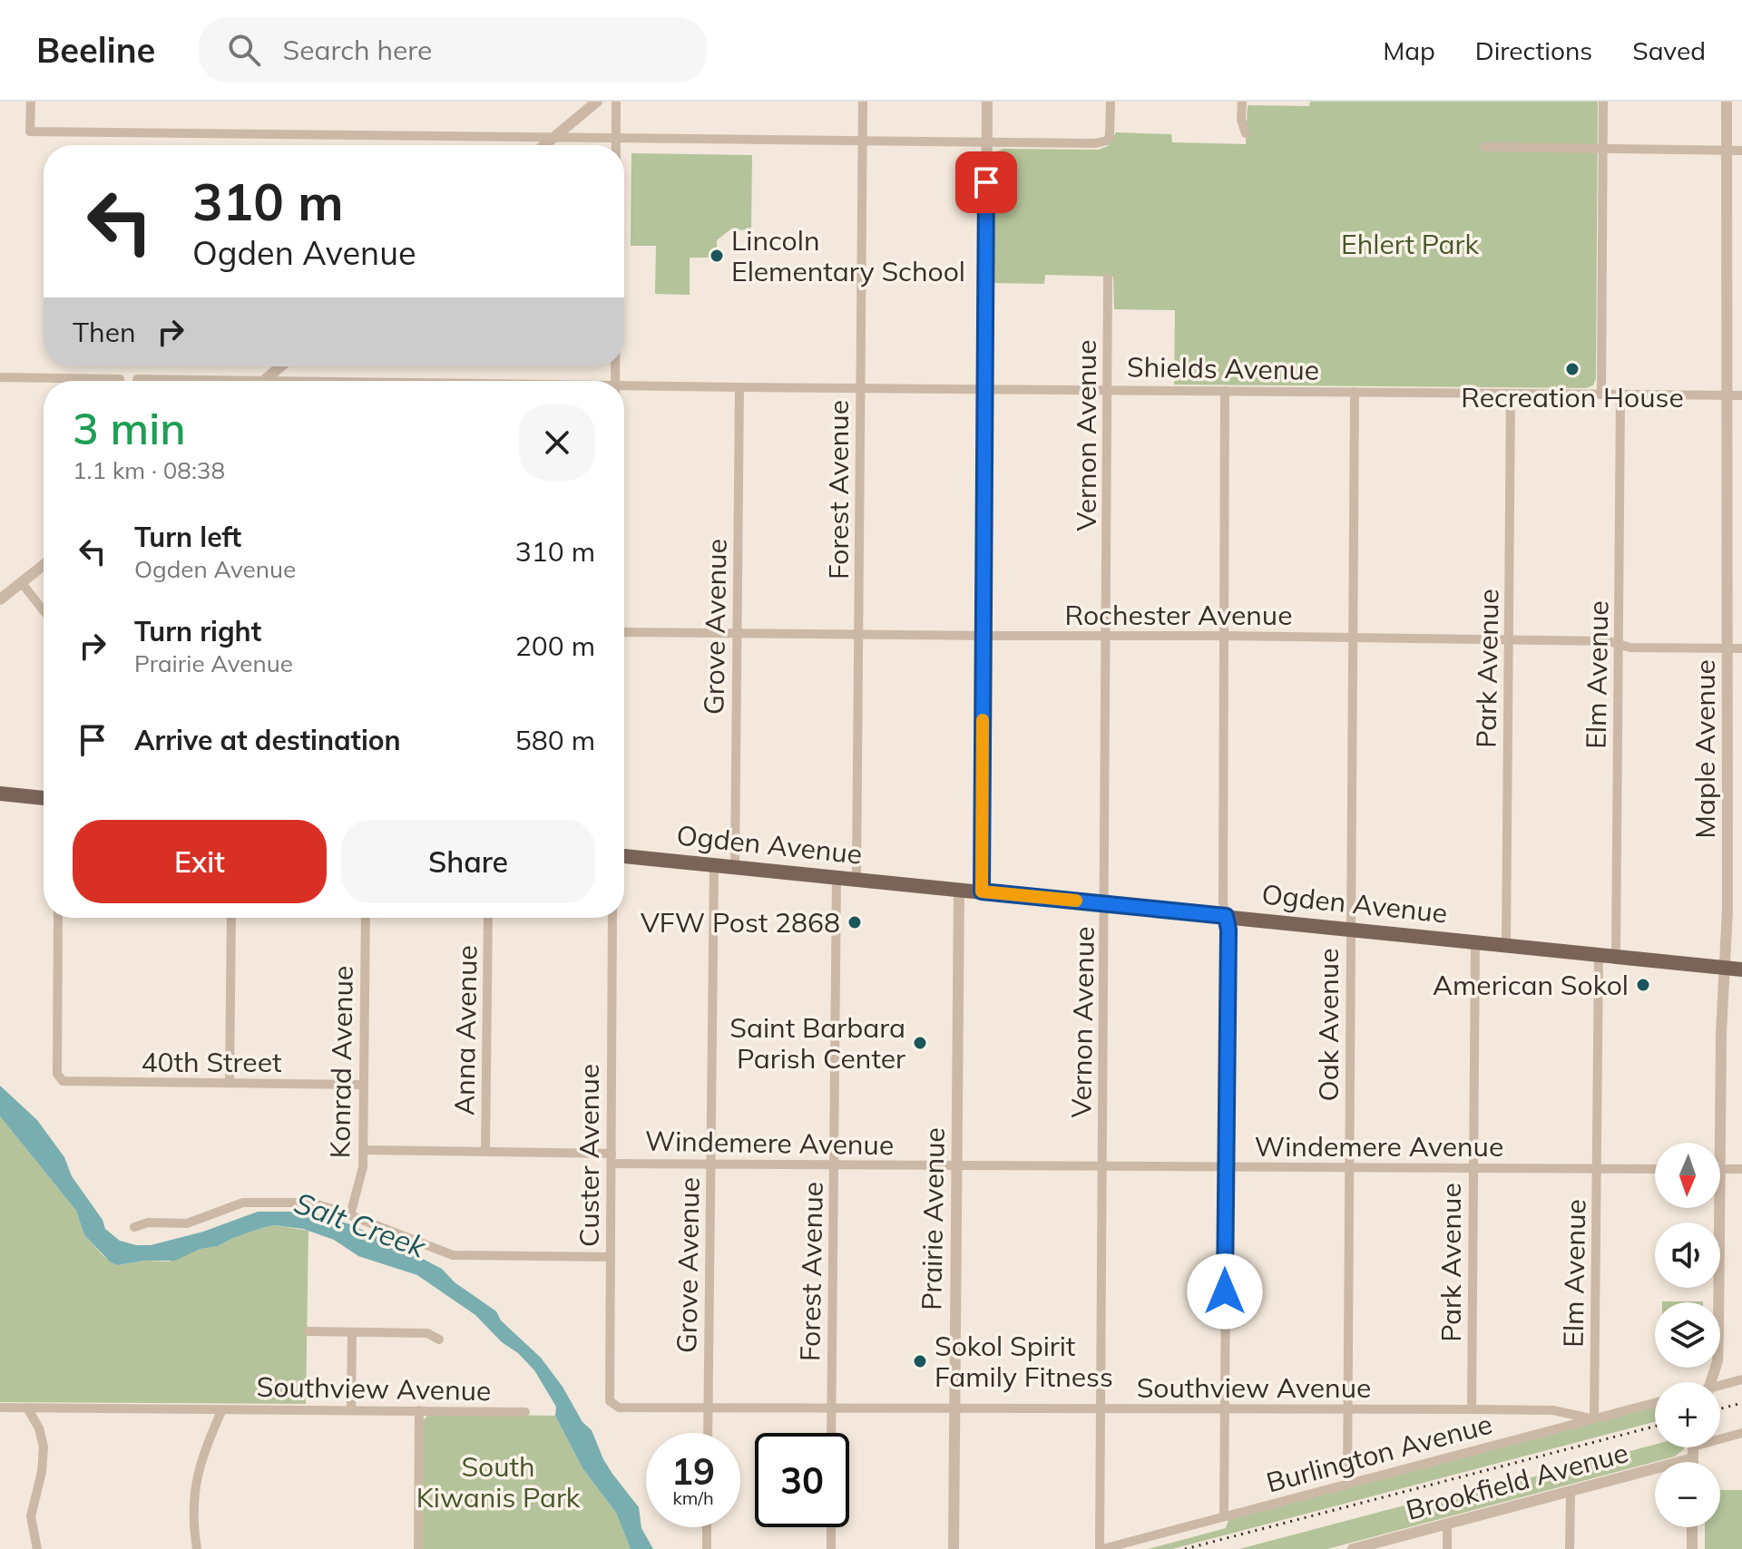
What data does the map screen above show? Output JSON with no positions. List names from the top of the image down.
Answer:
{
  "streets": {
    "main road": ["Ogden Avenue"],
    "street": [
      "Shields Avenue",
      "Vernon Avenue",
      "Forest Avenue",
      "Rochester Avenue",
      "Grove Avenue",
      "Park Avenue",
      "Elm Avenue",
      "Maple Avenue",
      "Oak Avenue",
      "Anna Avenue",
      "40th Street",
      "Konrad Avenue",
      "Windemere Avenue",
      "Custer Avenue",
      "Prairie Avenue",
      "Southview Avenue",
      "Burlington Avenue",
      "Brookfield Avenue"
    ]
  },
  "crossings": [
    ["Shields Avenue", "Vernon Avenue"],
    ["Shields Avenue", "Forest Avenue"],
    ["Shields Avenue", "Grove Avenue"],
    ["Shields Avenue", "Park Avenue"],
    ["Shields Avenue", "Elm Avenue"],
    ["Shields Avenue", "Maple Avenue"],
    ["Shields Avenue", "Oak Avenue"],
    ["Vernon Avenue", "Rochester Avenue"],
    ["Vernon Avenue", "Ogden Avenue"],
    ["Vernon Avenue", "Windemere Avenue"],
    ["Vernon Avenue", "Southview Avenue"],
    ["Vernon Avenue", "Burlington Avenue"],
    ["Forest Avenue", "Rochester Avenue"],
    ["Forest Avenue", "Ogden Avenue"],
    ["Forest Avenue", "Windemere Avenue"],
    ["Forest Avenue", "Southview Avenue"],
    ["Rochester Avenue", "Grove Avenue"],
    ["Rochester Avenue", "Park Avenue"],
    ["Rochester Avenue", "Elm Avenue"],
    ["Rochester Avenue", "Maple Avenue"],
    ["Rochester Avenue", "Oak Avenue"],
    ["Grove Avenue", "Ogden Avenue"],
    ["Grove Avenue", "Windemere Avenue"],
    ["Grove Avenue", "Southview Avenue"],
    ["Park Avenue", "Ogden Avenue"],
    ["Park Avenue", "Windemere Avenue"],
    ["Park Avenue", "Southview Avenue"],
    ["Elm Avenue", "Ogden Avenue"],
    ["Elm Avenue", "Windemere Avenue"],
    ["Elm Avenue", "Southview Avenue"],
    ["Elm Avenue", "Burlington Avenue"],
    ["Maple Avenue", "Ogden Avenue"],
    ["Ogden Avenue", "Oak Avenue"],
    ["Ogden Avenue", "Prairie Avenue"],
    ["Oak Avenue", "Windemere Avenue"],
    ["Oak Avenue", "Southview Avenue"],
    ["Oak Avenue", "Burlington Avenue"],
    ["40th Street", "Konrad Avenue"],
    ["Windemere Avenue", "Custer Avenue"],
    ["Windemere Avenue", "Prairie Avenue"],
    ["Custer Avenue", "Southview Avenue"],
    ["Prairie Avenue", "Southview Avenue"],
    ["Southview Avenue", "Burlington Avenue"]
  ],
  "water": ["Salt Creek"],
  "parks": ["Ehlert Park", "South Kiwanis Park"],
  "places": [
    "Lincoln Elementary School",
    "Recreation House",
    "VFW Post 2868",
    "American Sokol",
    "Saint Barbara Parish Center",
    "Sokol Spirit Family Fitness"
  ],
  "north": "bottom",
  "page": {
    "header": "Beeline",
    "search": "Search here",
    "nav": ["Map", "Directions", "Saved"],
    "turn": ["310 m", "Ogden Avenue"],
    "then": "Then",
    "heading": ["3 min", "1.1 km · 08:38"],
    "list": [
      {
        "name": "Turn left",
        "note": "Ogden Avenue",
        "value": "310 m"
      },
      {
        "name": "Turn right",
        "note": "Prairie Avenue",
        "value": "200 m"
      },
      {
        "name": "Arrive at destination",
        "value": "580 m"
      }
    ],
    "buttons": ["Exit", "Share"],
    "map_buttons": ["+", "−"],
    "speed": "19 km/h",
    "limit": "30"
  }
}
